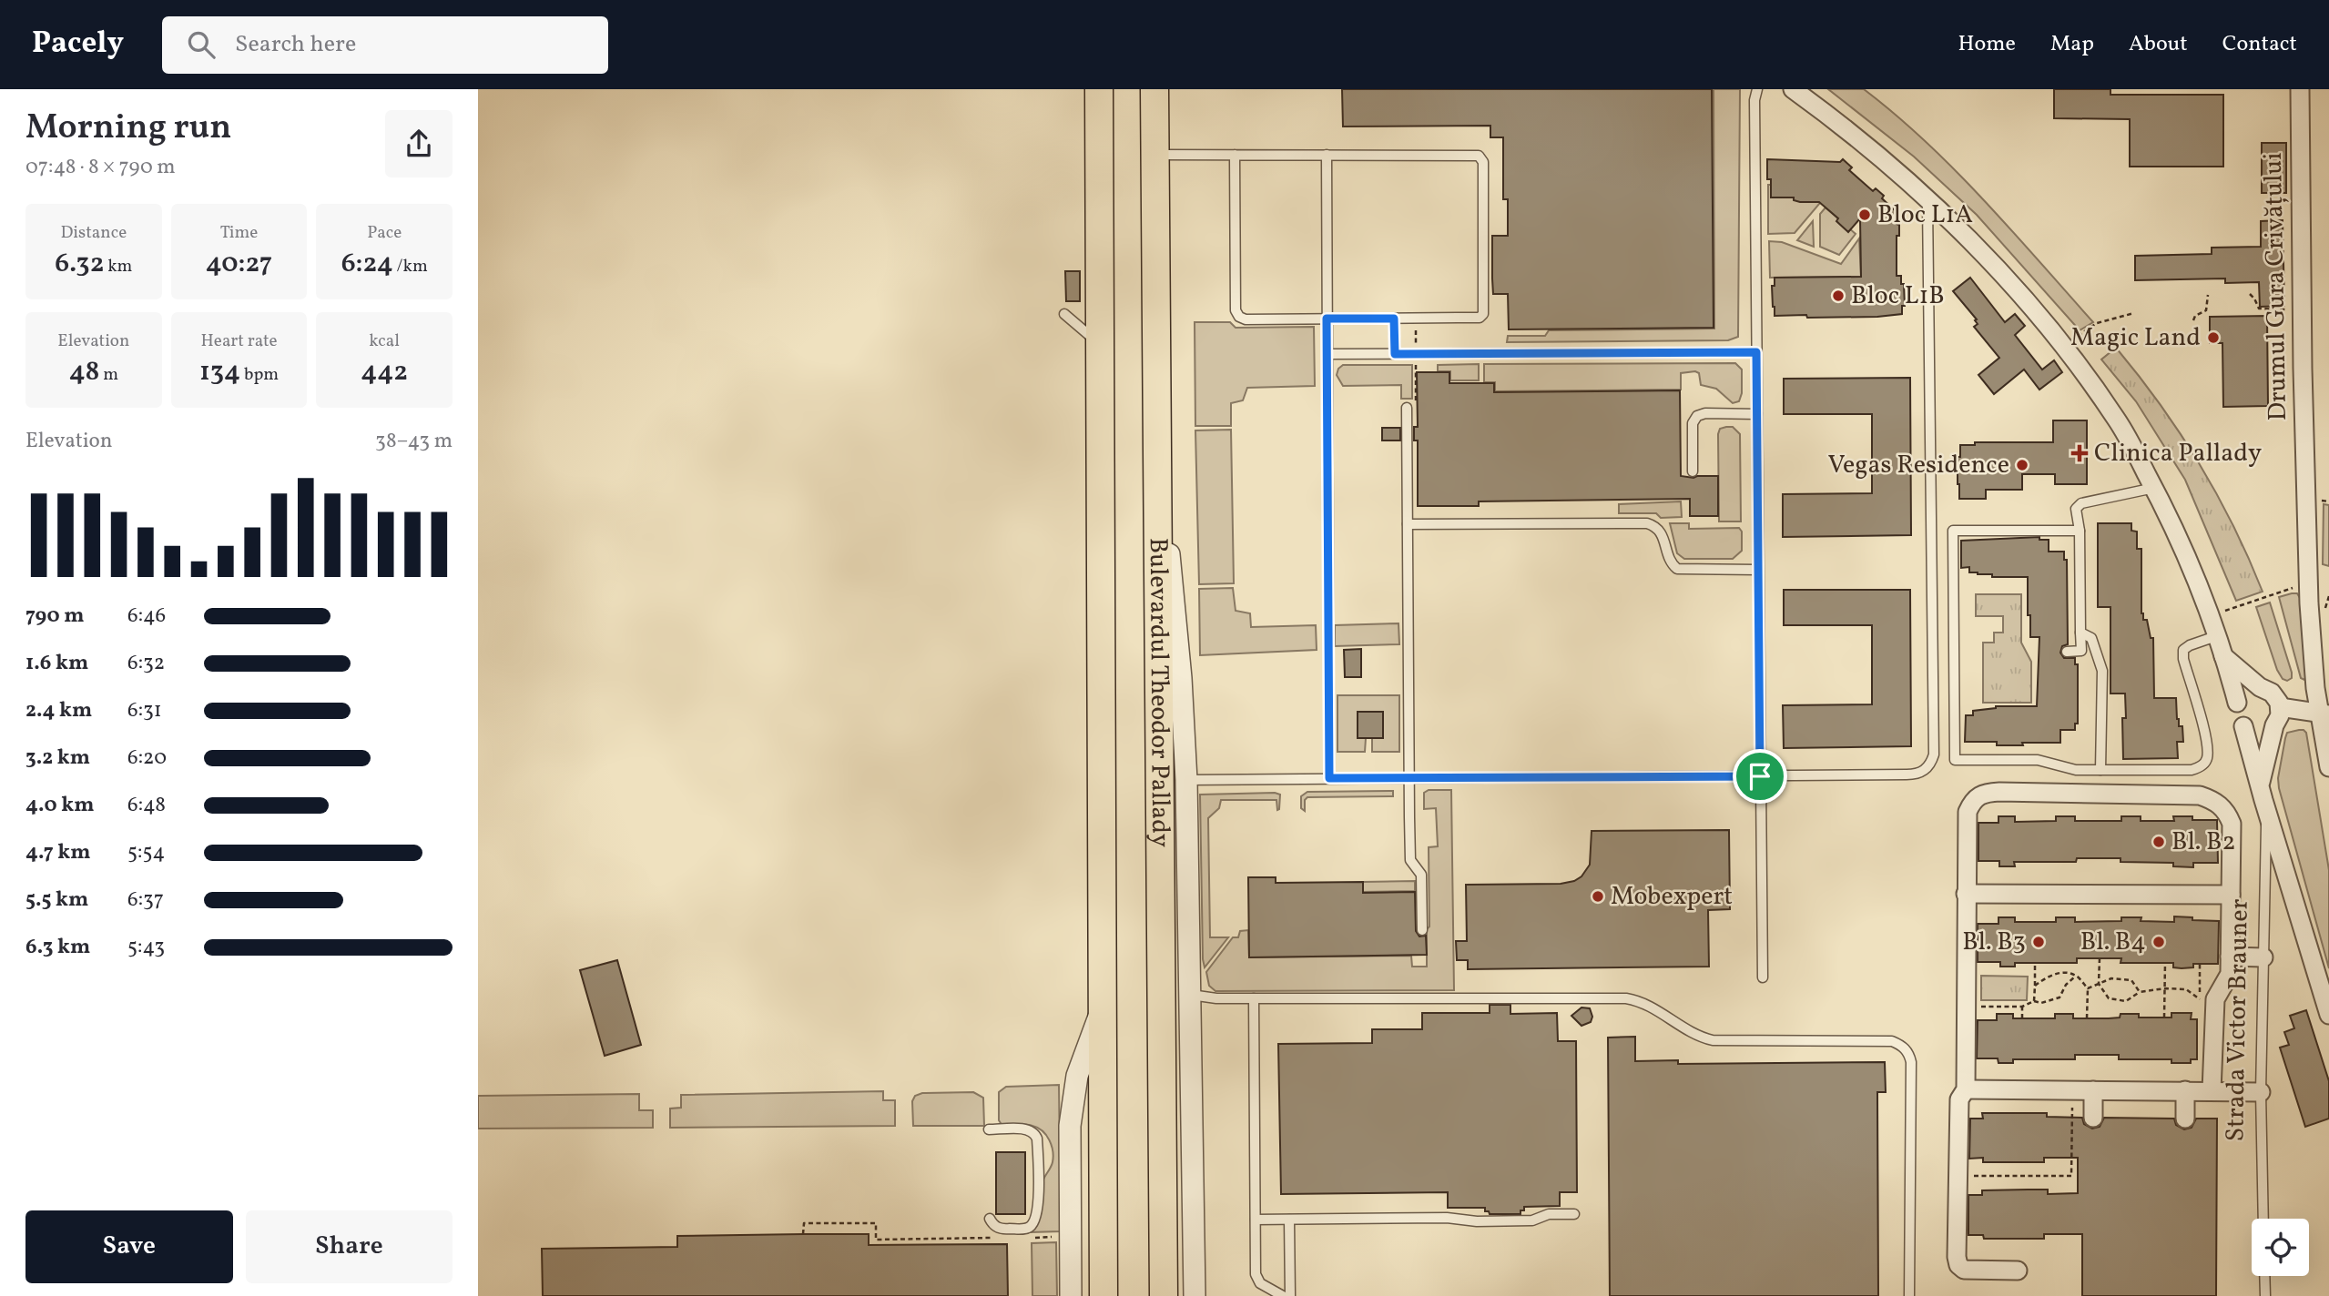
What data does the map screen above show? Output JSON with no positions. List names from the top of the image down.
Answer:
{
  "streets": {
    "main road": ["Bulevardul Theodor Pallady"],
    "street": ["Drumul Gura Crivățului", "Strada Victor Brauner"]
  },
  "places": {
    "other": [
      "Bloc L1A",
      "Bloc L1B",
      "Magic Land",
      "Vegas Residence",
      "Bl. B2",
      "Mobexpert",
      "Bl. B3",
      "Bl. B4"
    ],
    "health": ["Clinica Pallady"]
  },
  "page": {
    "header": "Pacely",
    "search": "Search here",
    "nav": [
      "Home",
      "Map",
      "About",
      "Contact"
    ],
    "heading": ["Morning run", "07:48 · 8 × 790 m"],
    "stats": [
      ["Distance", "6.32 km"],
      ["Time", "40:27"],
      ["Pace", "6:24 /km"],
      ["Elevation", "48 m"],
      ["Heart rate", "134 bpm"],
      ["kcal", "442"]
    ],
    "chart": ["Elevation", "38–43 m"],
    "list": [
      {
        "name": "790 m",
        "note": "6:46"
      },
      {
        "name": "1.6 km",
        "note": "6:32"
      },
      {
        "name": "2.4 km",
        "note": "6:31"
      },
      {
        "name": "3.2 km",
        "note": "6:20"
      },
      {
        "name": "4.0 km",
        "note": "6:48"
      },
      {
        "name": "4.7 km",
        "note": "5:54"
      },
      {
        "name": "5.5 km",
        "note": "6:37"
      },
      {
        "name": "6.3 km",
        "note": "5:43"
      }
    ],
    "buttons": ["Save", "Share"]
  }
}
